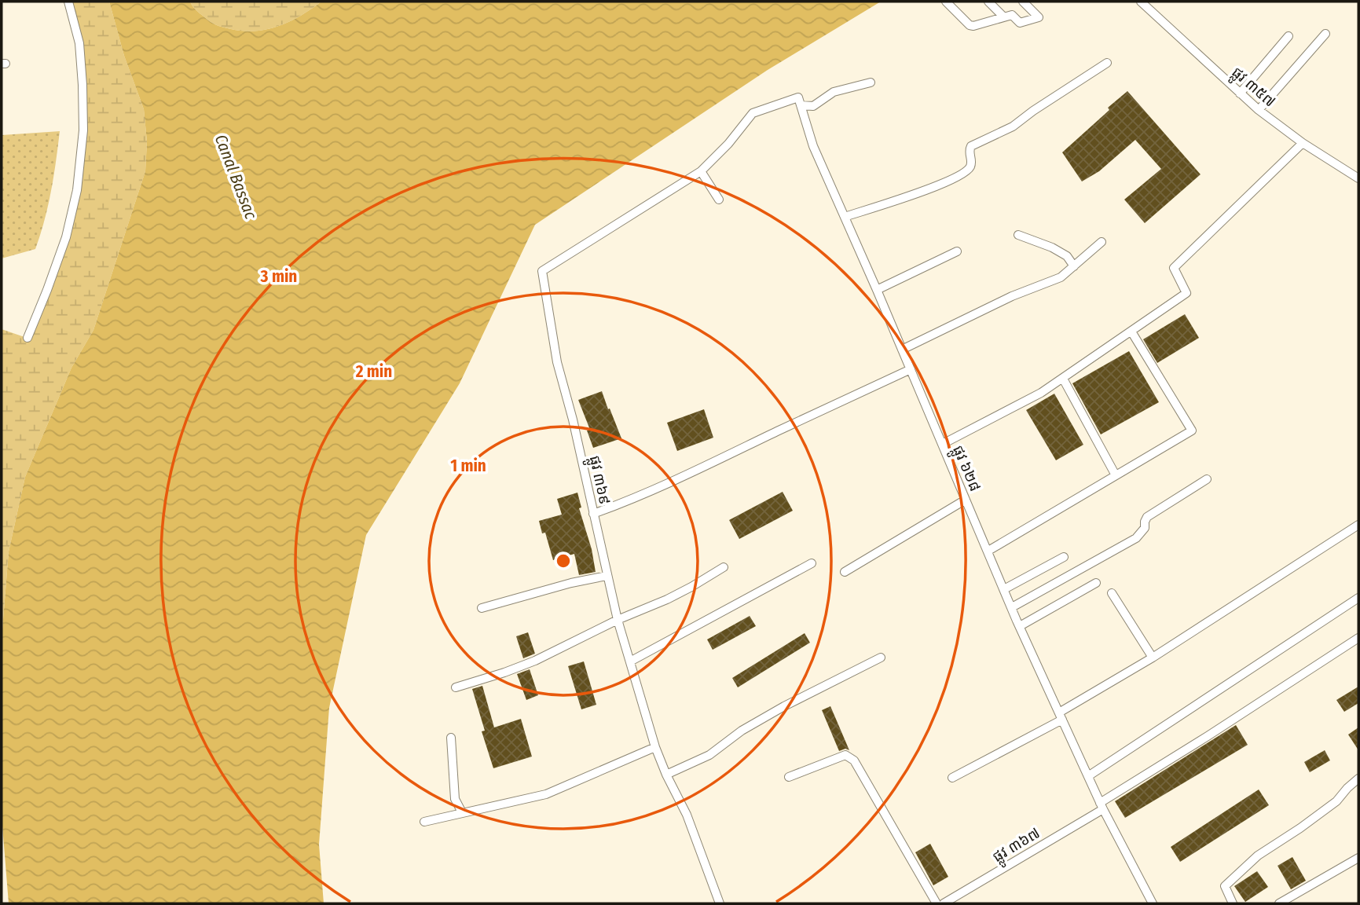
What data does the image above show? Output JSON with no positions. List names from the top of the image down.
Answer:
{
  "streets": {
    "street": [
      "ផ្លូវ ៣៥៧",
      "ផ្លូវ ៦២៨",
      "ផ្លូវ ៣៦៩",
      "ផ្លូវ ៣៦៧"
    ]
  },
  "crossings": [
    ["ផ្លូវ ៦២៨", "ផ្លូវ ៣៦៩"],
    ["ផ្លូវ ៦២៨", "ផ្លូវ ៣៦៧"]
  ],
  "water": ["Canal Bassac"],
  "rings": ["3 min", "2 min", "1 min"]
}
